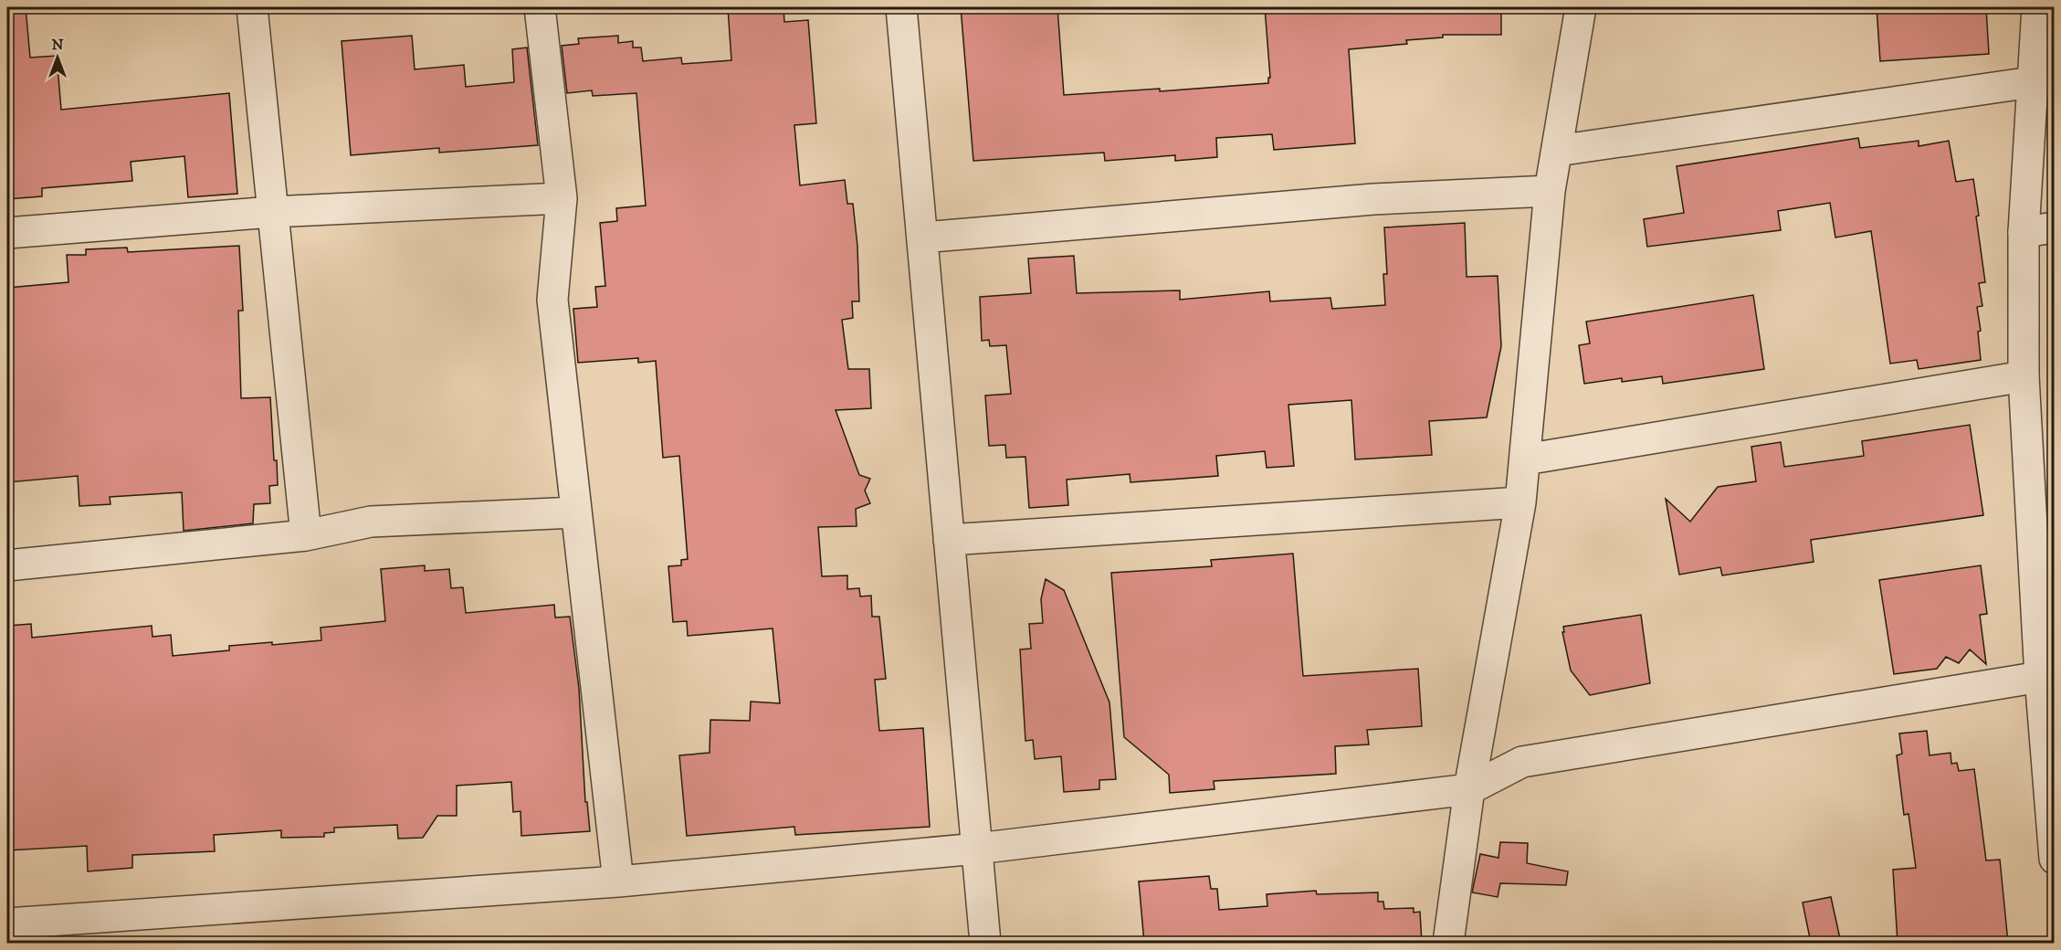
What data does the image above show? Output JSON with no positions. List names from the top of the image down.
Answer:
{
  "north": "top"
}
